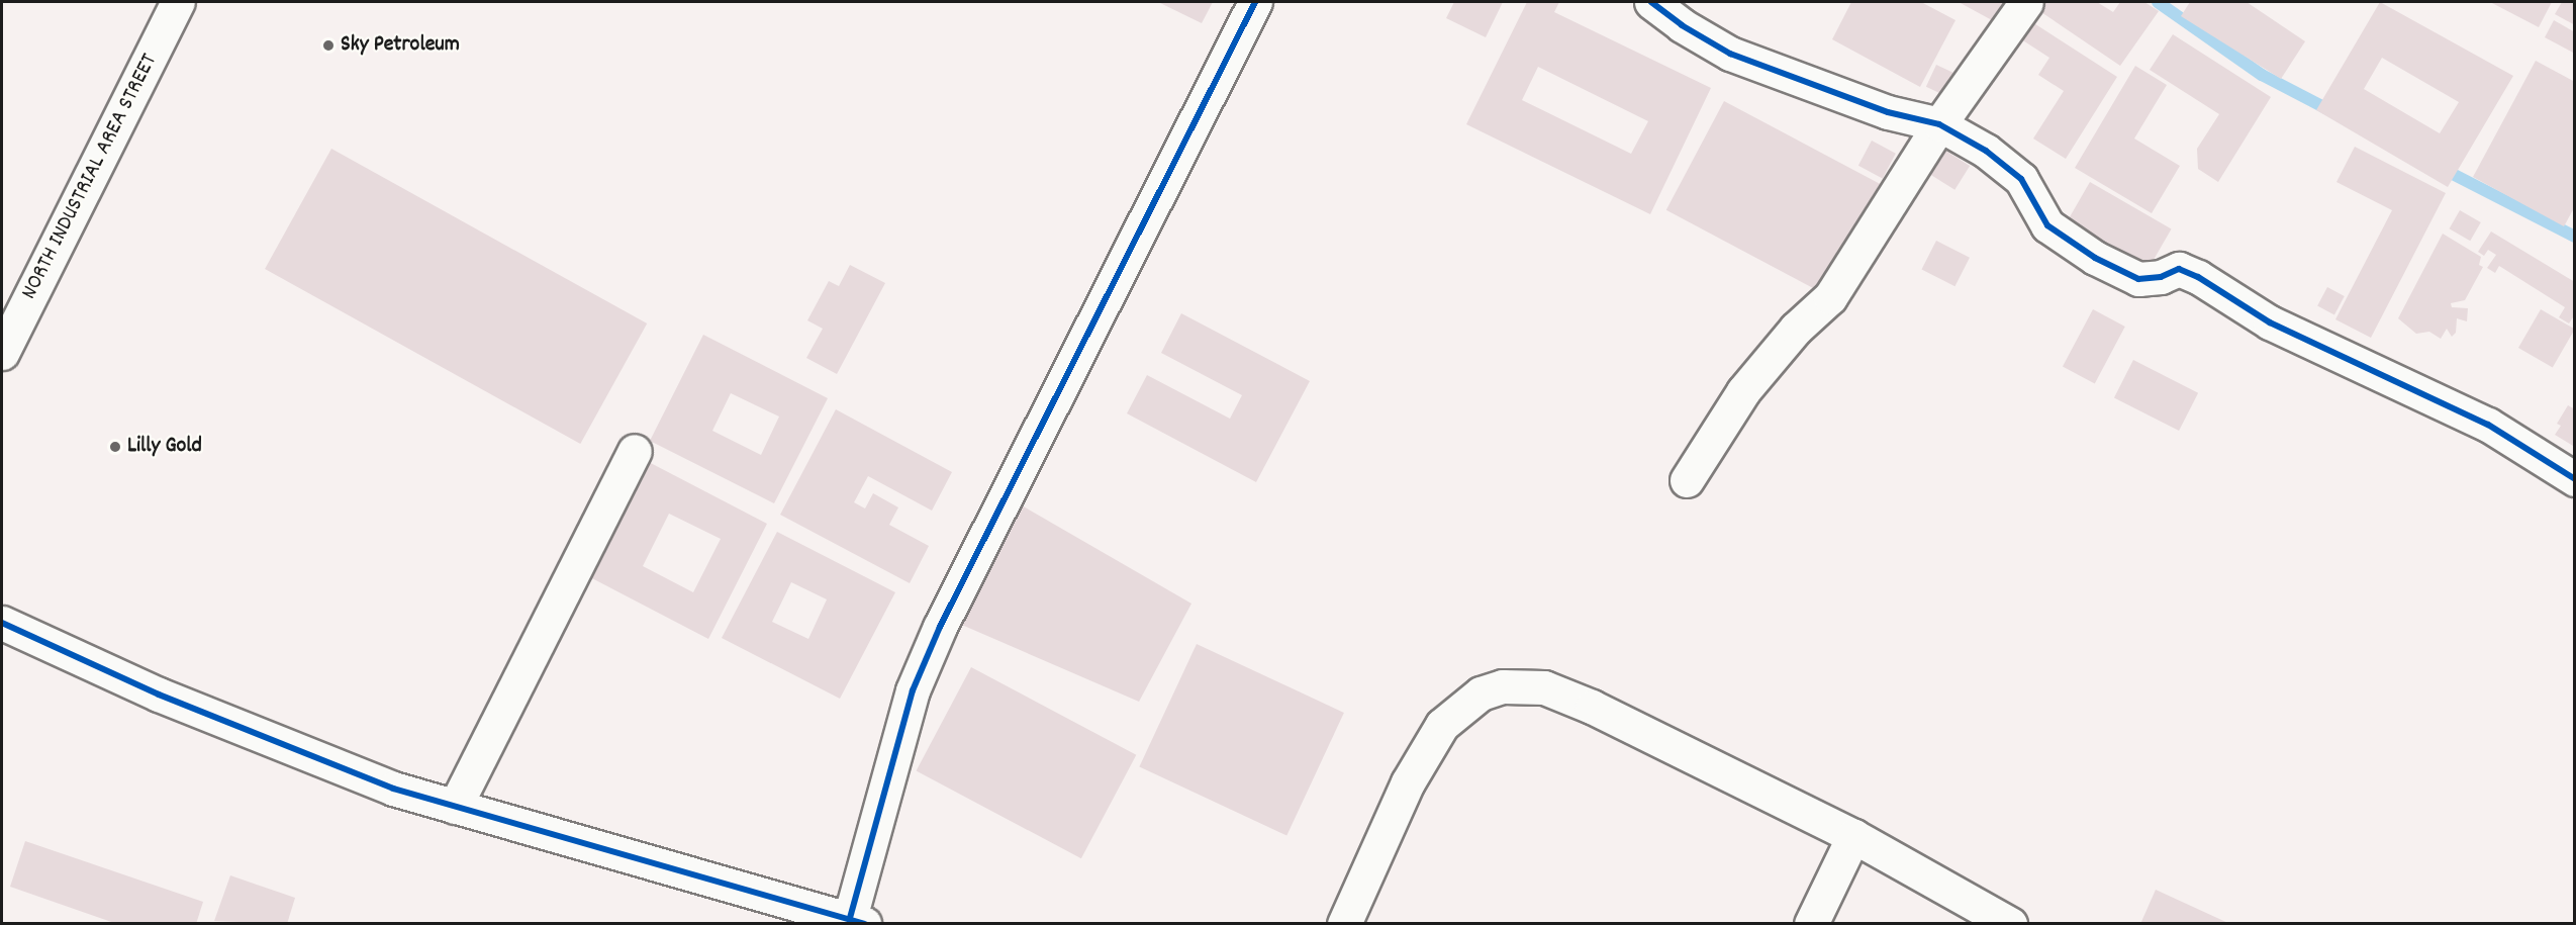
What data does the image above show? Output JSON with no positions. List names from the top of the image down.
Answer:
{
  "streets": {
    "street": ["NORTH INDUSTRIAL AREA STREET"]
  },
  "places": ["Sky Petroleum", "Lilly Gold"]
}
